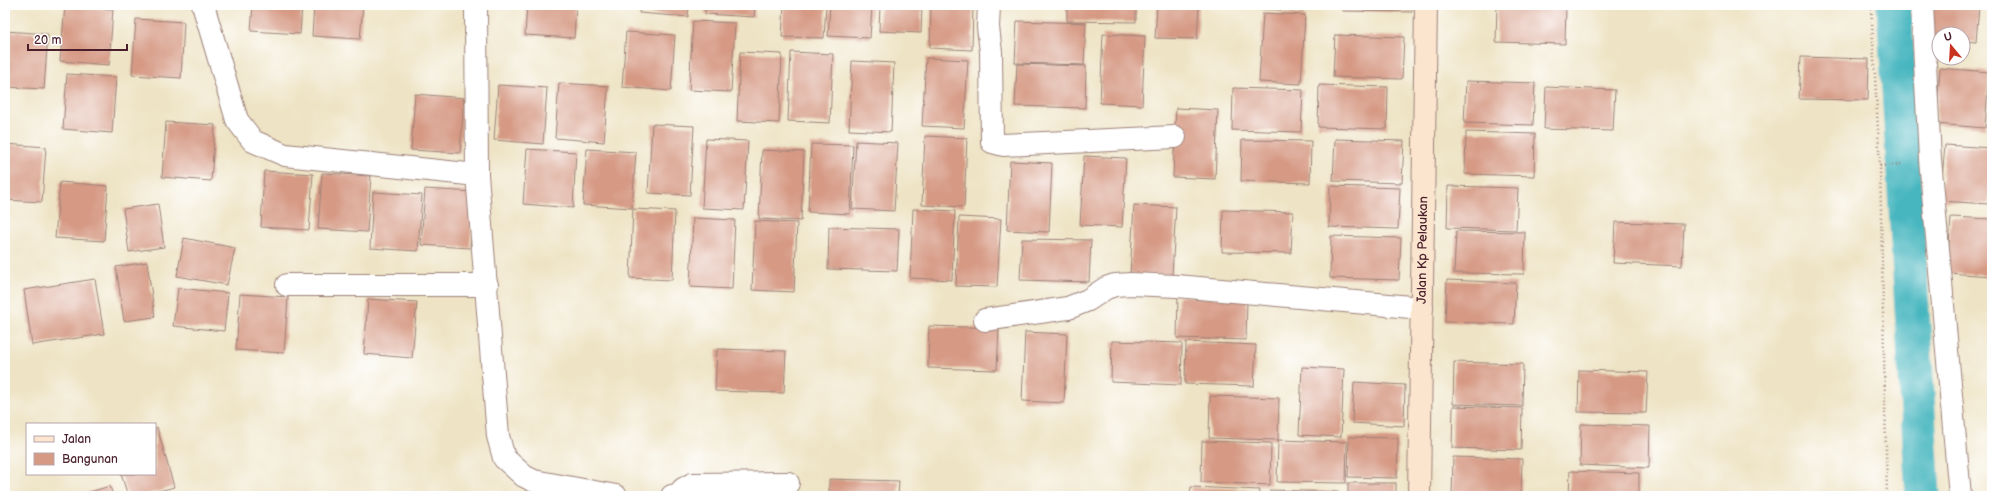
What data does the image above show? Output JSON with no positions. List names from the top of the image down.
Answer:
{
  "streets": {
    "street": ["Jalan Kp Pelaukan"]
  },
  "legend": ["Jalan", "Bangunan"],
  "scale_bar": "20 m",
  "north": "top"
}
